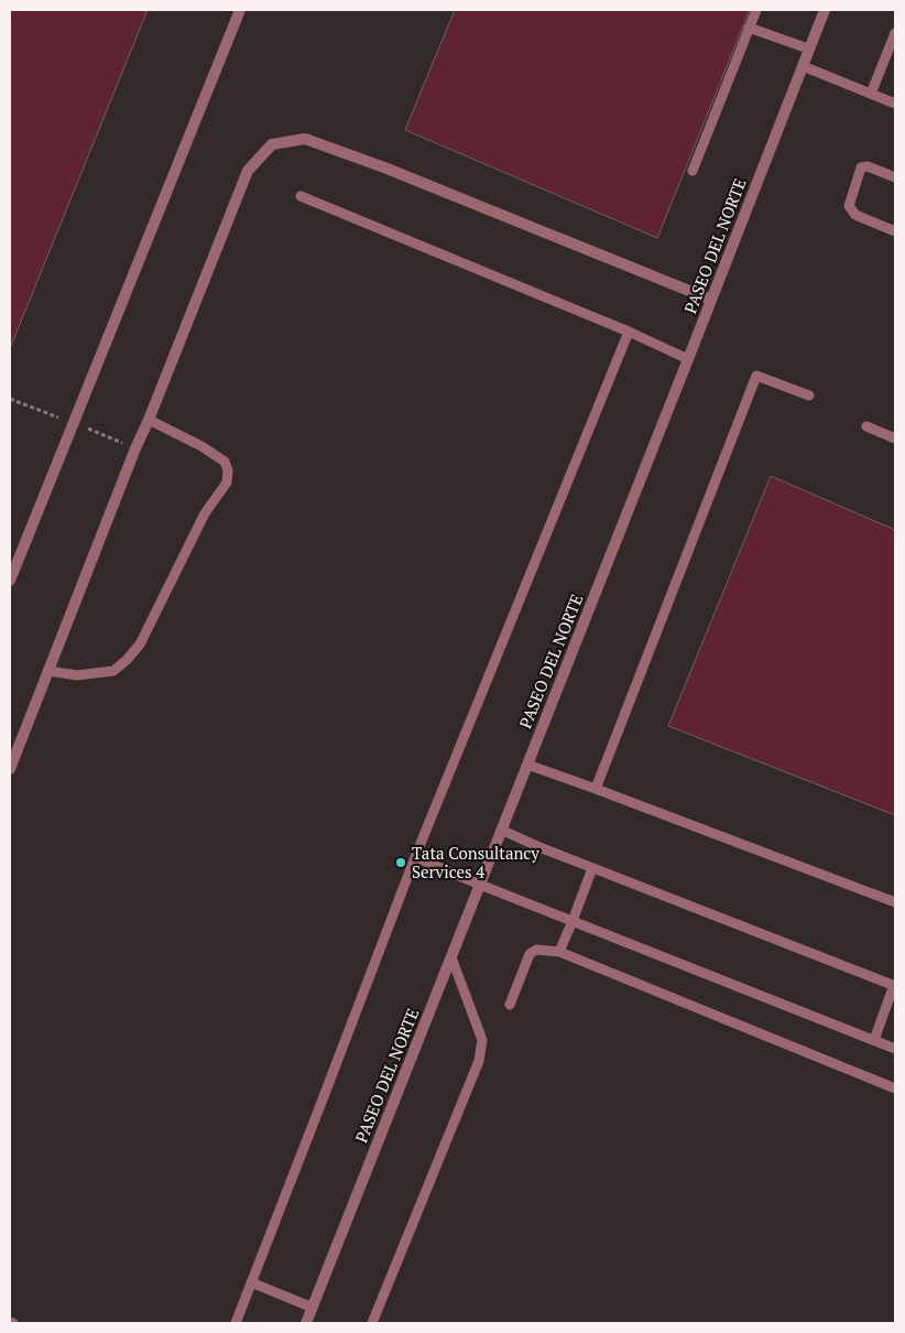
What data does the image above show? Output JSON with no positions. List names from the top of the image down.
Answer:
{
  "streets": {
    "street": ["PASEO DEL NORTE"]
  },
  "places": ["Tata Consultancy Services 4"]
}
